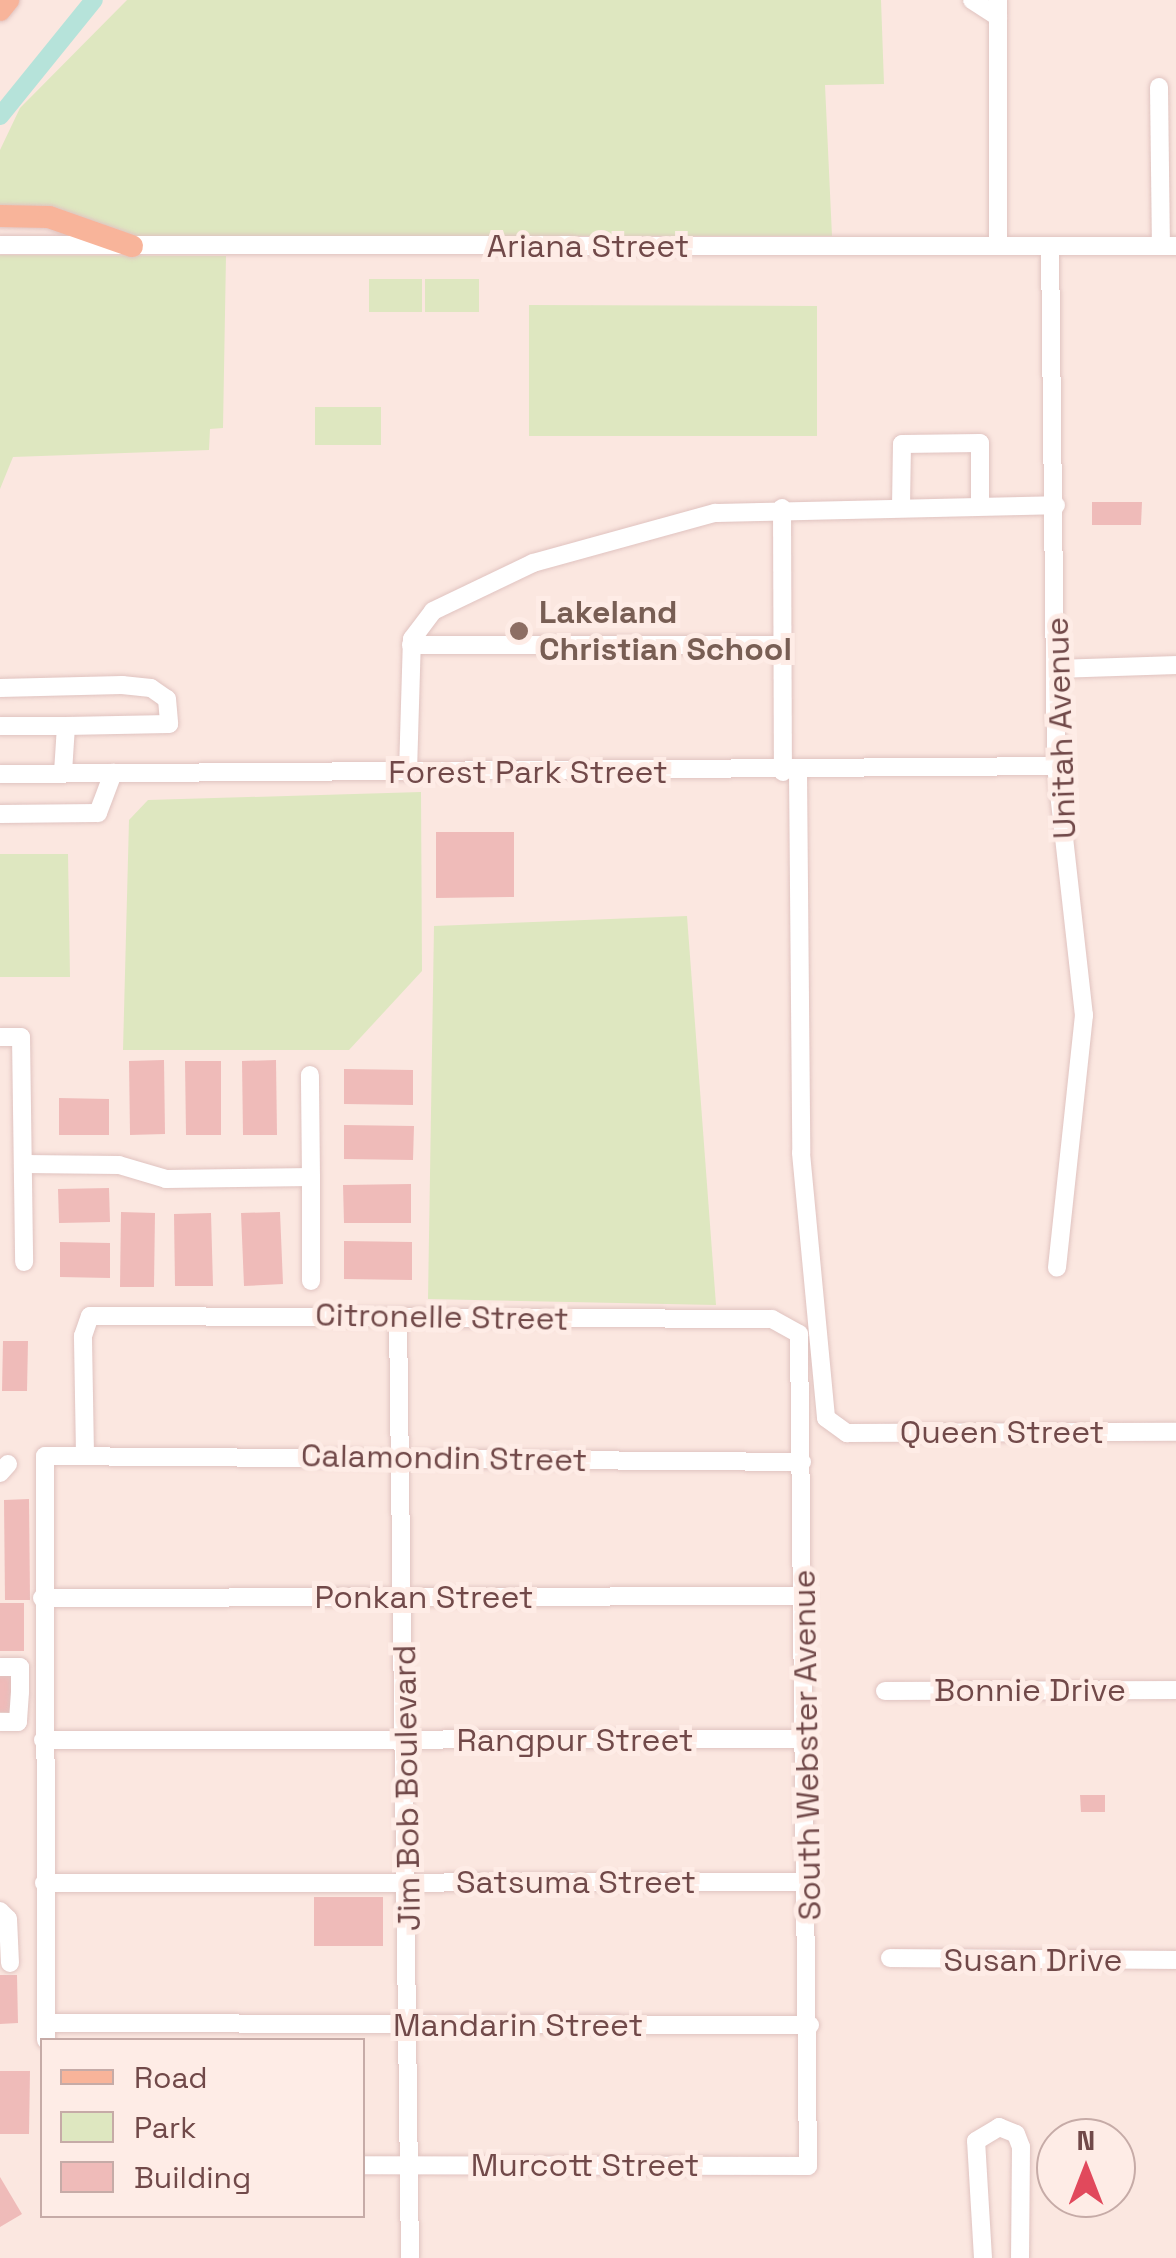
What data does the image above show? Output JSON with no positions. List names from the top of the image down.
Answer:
{
  "streets": {
    "street": [
      "Ariana Street",
      "Unitah Avenue",
      "Forest Park Street",
      "Citronelle Street",
      "Queen Street",
      "Calamondin Street",
      "Ponkan Street",
      "Bonnie Drive",
      "Rangpur Street",
      "South Webster Avenue",
      "Jim Bob Boulevard",
      "Satsuma Street",
      "Susan Drive",
      "Mandarin Street",
      "Murcott Street"
    ]
  },
  "crossings": [
    ["Ariana Street", "Unitah Avenue"],
    ["Unitah Avenue", "Forest Park Street"],
    ["Forest Park Street", "Queen Street"],
    ["Citronelle Street", "Calamondin Street"],
    ["Citronelle Street", "South Webster Avenue"],
    ["Citronelle Street", "Jim Bob Boulevard"],
    ["Calamondin Street", "Ponkan Street"],
    ["Calamondin Street", "South Webster Avenue"],
    ["Calamondin Street", "Jim Bob Boulevard"],
    ["Ponkan Street", "South Webster Avenue"],
    ["Ponkan Street", "Jim Bob Boulevard"],
    ["Rangpur Street", "South Webster Avenue"],
    ["Rangpur Street", "Jim Bob Boulevard"],
    ["South Webster Avenue", "Satsuma Street"],
    ["South Webster Avenue", "Mandarin Street"],
    ["South Webster Avenue", "Murcott Street"],
    ["Jim Bob Boulevard", "Satsuma Street"],
    ["Jim Bob Boulevard", "Mandarin Street"],
    ["Jim Bob Boulevard", "Murcott Street"]
  ],
  "places": ["Lakeland Christian School"],
  "legend": ["Road", "Park", "Building"],
  "north": "top"
}
